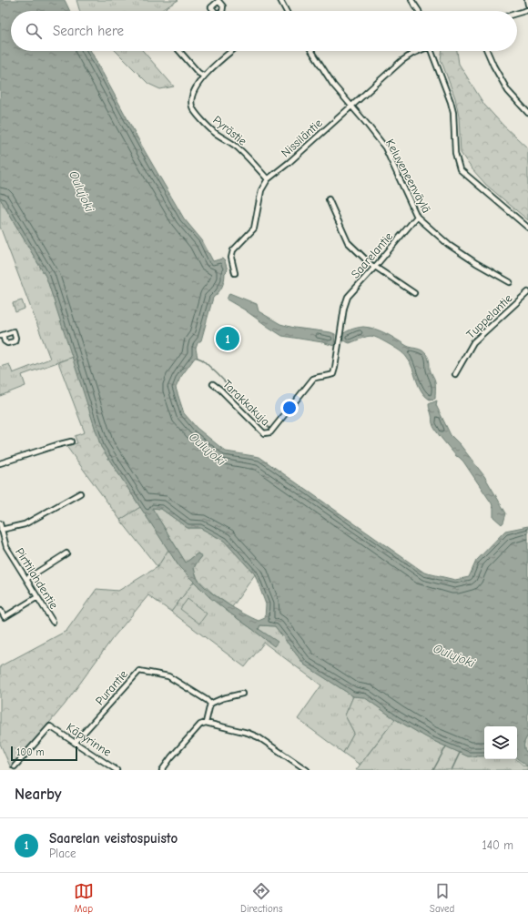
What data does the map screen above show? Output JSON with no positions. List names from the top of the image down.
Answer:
{
  "streets": {
    "street": [
      "Pyrästie",
      "Nissiläntie",
      "Keluveneenväylä",
      "Saarelantie",
      "Tuppelantie",
      "Tarakkakuja",
      "Pirttilahdentie",
      "Purantie",
      "Käpyrinne"
    ]
  },
  "crossings": [
    ["Pyrästie", "Nissiläntie"],
    ["Nissiläntie", "Keluveneenväylä"],
    ["Keluveneenväylä", "Saarelantie"],
    ["Saarelantie", "Tarakkakuja"],
    ["Purantie", "Käpyrinne"]
  ],
  "water": ["Oulujoki"],
  "scale_bar": "100 m",
  "page": {
    "search": "Search here",
    "pins": "1",
    "scale": "100 m",
    "heading": "Nearby",
    "list": [
      {
        "mark": "1",
        "name": "Saarelan veistospuisto",
        "note": "Place",
        "value": "140 m"
      }
    ],
    "nav": ["Map", "Directions", "Saved"]
  }
}
